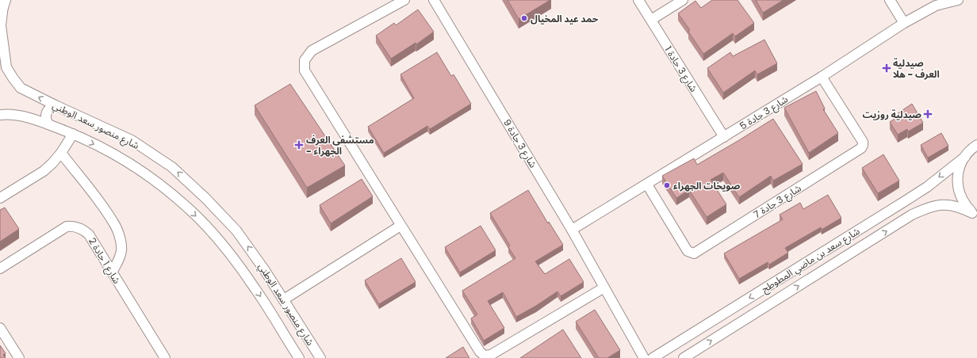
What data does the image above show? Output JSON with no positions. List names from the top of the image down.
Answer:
{
  "streets": {
    "street": [
      "شارع 3 جادة 1",
      "شارع 3 جادة 5",
      "شارع منصور سعد الوطني",
      "شارع 3 جادة 9",
      "شارع 3 جادة 7",
      "شارع سعد بن ماضي المطوطح",
      "شارع 1 جادة 2"
    ]
  },
  "crossings": [
    ["شارع 3 جادة 1", "شارع 3 جادة 5"],
    ["شارع 3 جادة 5", "شارع 3 جادة 9"],
    ["شارع 3 جادة 5", "شارع 3 جادة 7"]
  ],
  "places": {
    "other": ["حمد عيد المخيال", "صويخات الجهراء"],
    "health": ["صيدلية العرف - هلا", "صيدلية روزيت", "مستشفى العرف - الجهراء"]
  }
}
